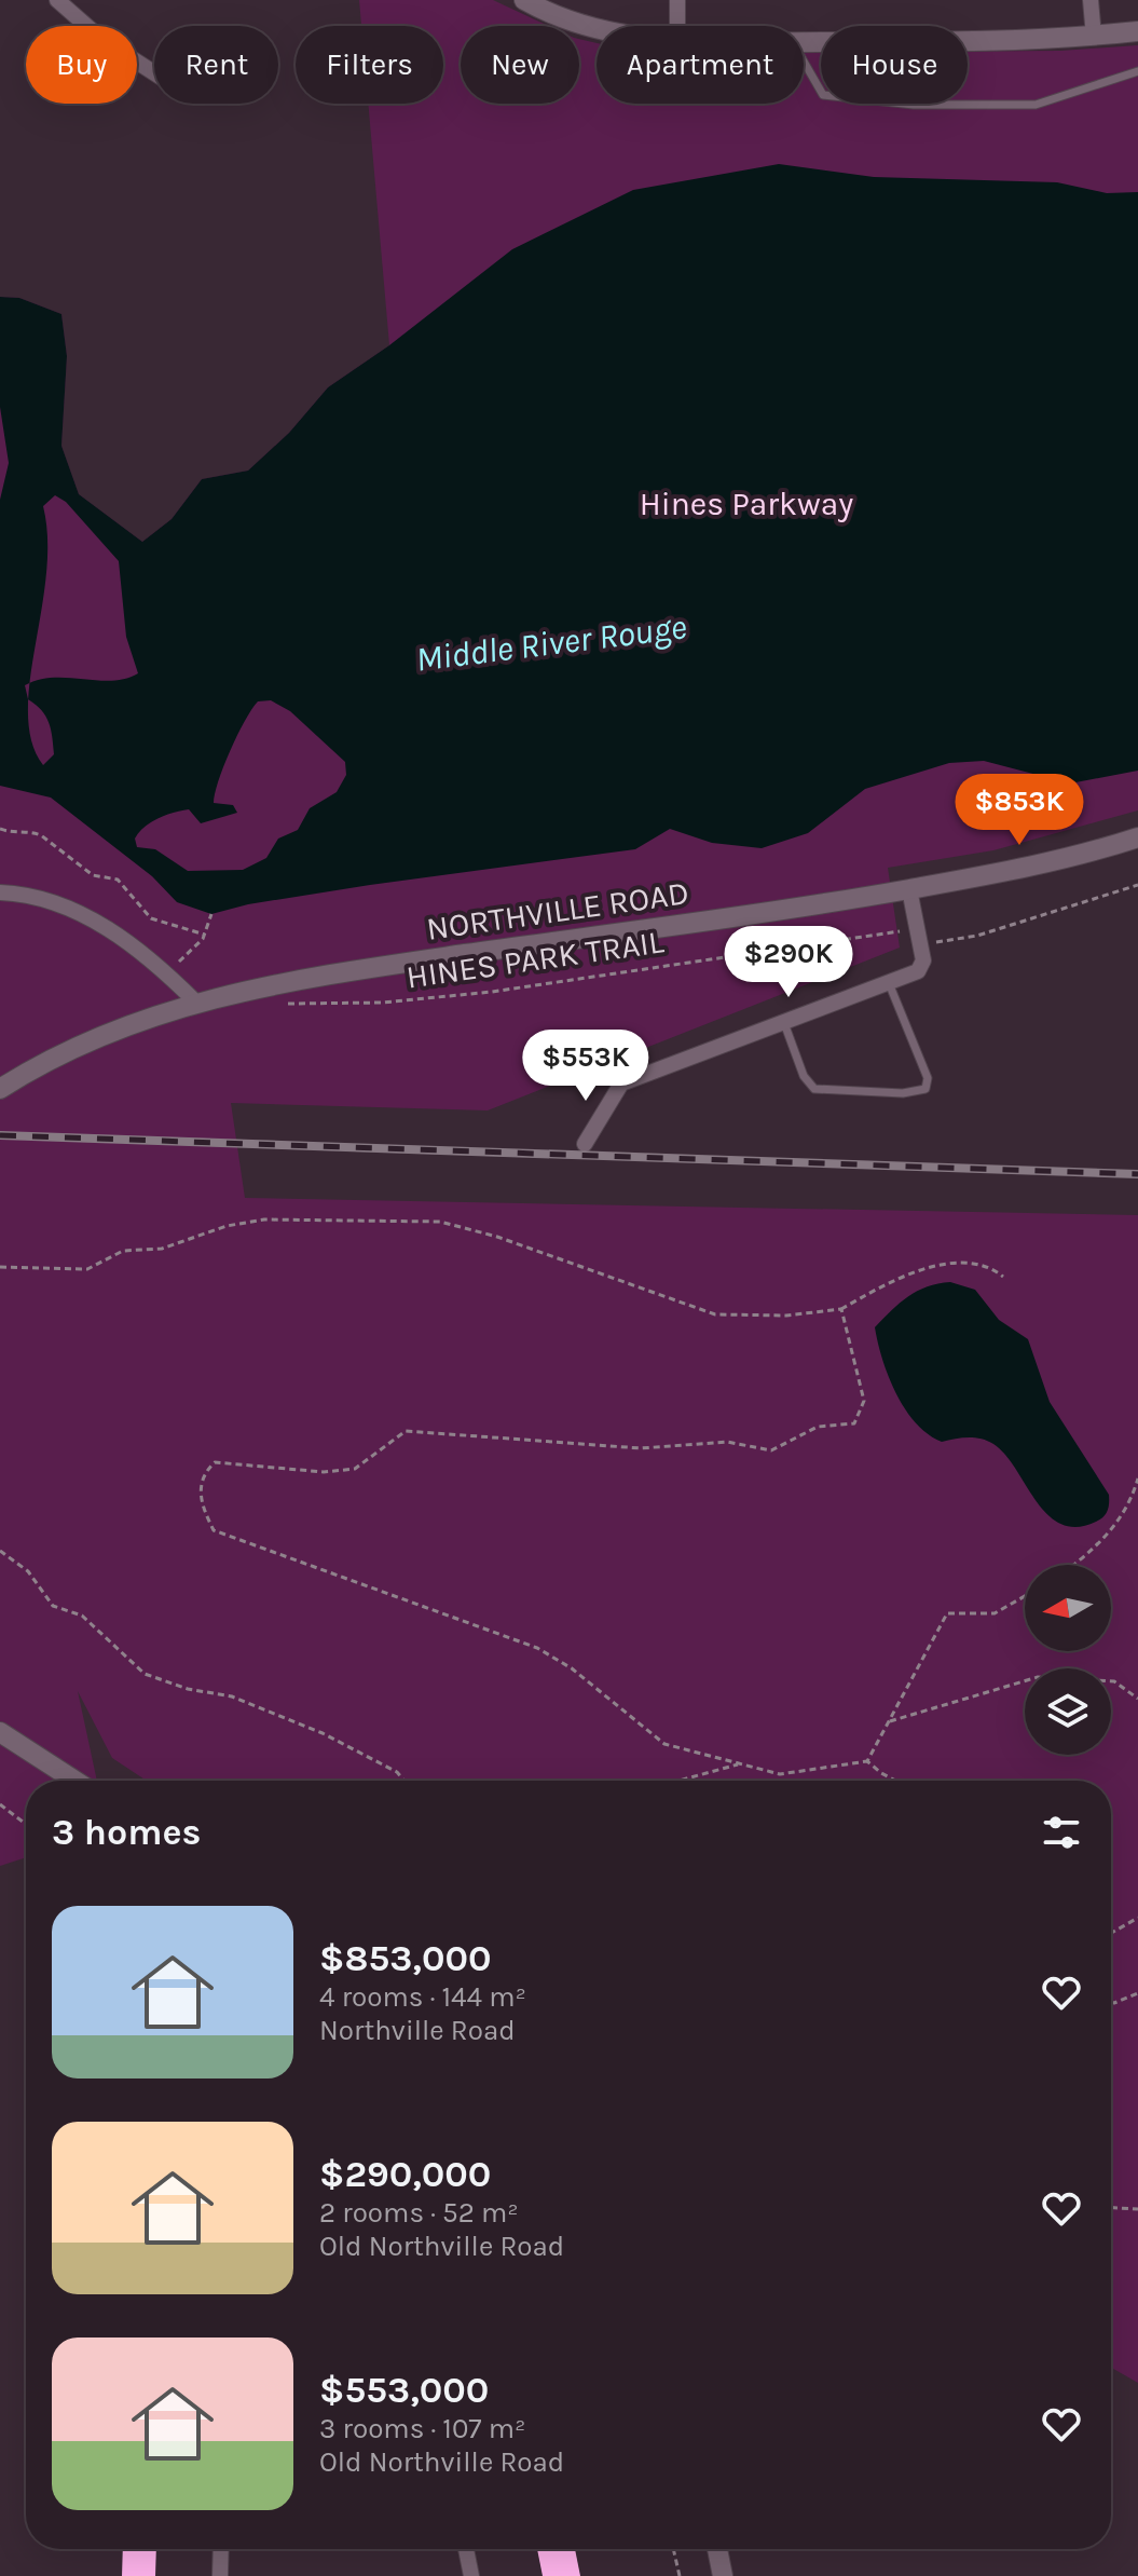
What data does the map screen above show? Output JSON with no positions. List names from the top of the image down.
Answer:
{
  "streets": {
    "street": ["NORTHVILLE ROAD"],
    "path": ["HINES PARK TRAIL"]
  },
  "water": ["Middle River Rouge"],
  "parks": ["Hines Parkway"],
  "north": "left",
  "page": {
    "chip": [
      "Buy",
      "Rent",
      "Filters",
      "New",
      "Apartment",
      "House"
    ],
    "price": ["$853K", "$290K", "$553K"],
    "heading": "3 homes",
    "list": [
      {
        "name": "$853,000",
        "note": "4 rooms · 144 m² · Northville Road"
      },
      {
        "name": "$290,000",
        "note": "2 rooms · 52 m² · Old Northville Road"
      },
      {
        "name": "$553,000",
        "note": "3 rooms · 107 m² · Old Northville Road"
      }
    ]
  }
}
